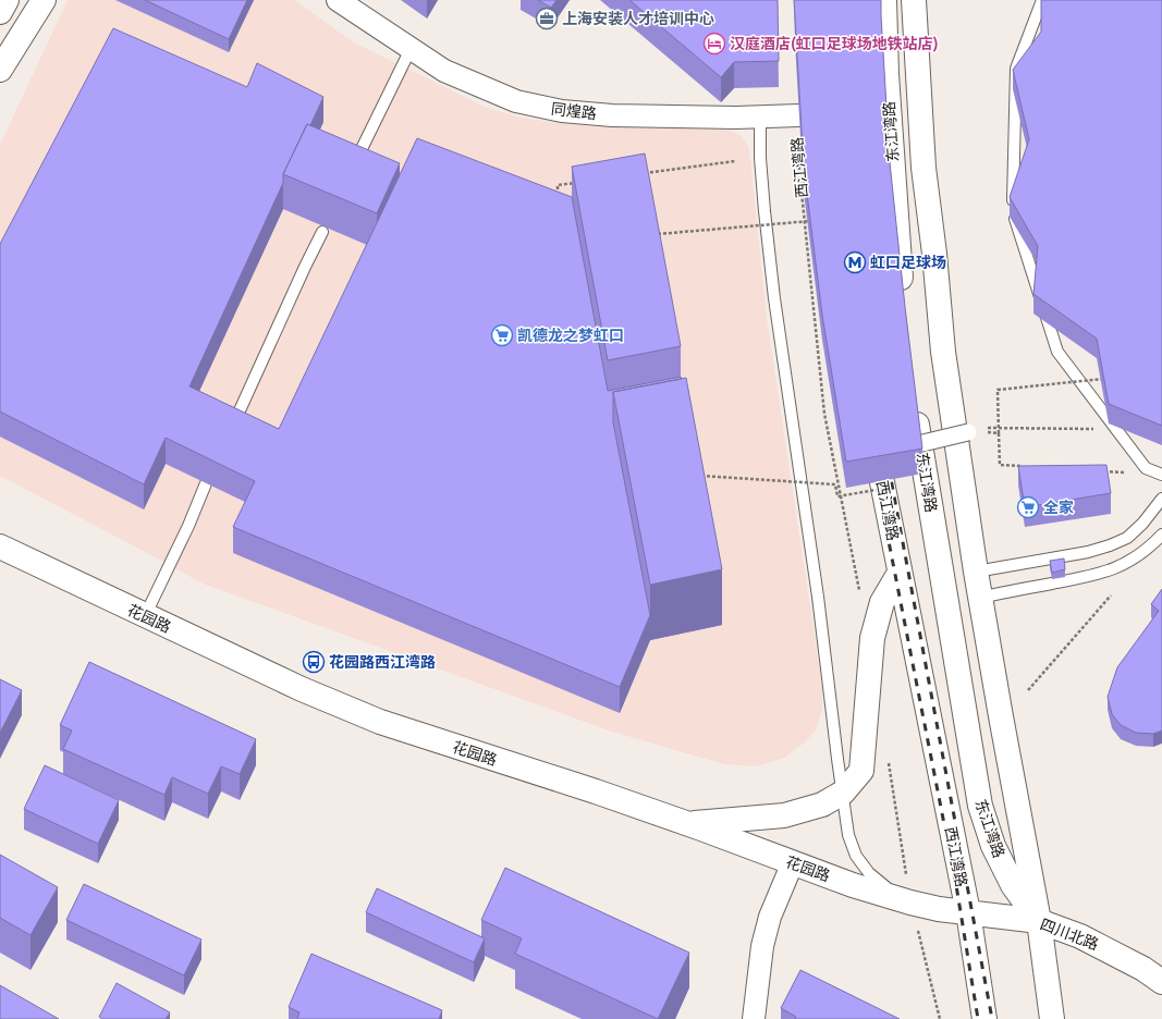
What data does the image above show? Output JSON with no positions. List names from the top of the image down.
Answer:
{
  "streets": {
    "main road": [
      "东江湾路",
      "西江湾路",
      "花园路",
      "四川北路"
    ],
    "street": ["同煌路"]
  },
  "crossings": [
    ["同煌路", "西江湾路"],
    ["东江湾路", "四川北路"],
    ["西江湾路", "花园路"],
    ["西江湾路", "四川北路"],
    ["花园路", "四川北路"]
  ],
  "places": {
    "office": ["上海安装人才培训中心"],
    "hotel": ["汉庭酒店(虹口足球场地铁站店)"],
    "metro station": ["虹口足球场"],
    "supermarket": ["凯德龙之梦虹口", "全家"],
    "bus stop": ["花园路西江湾路"]
  }
}
